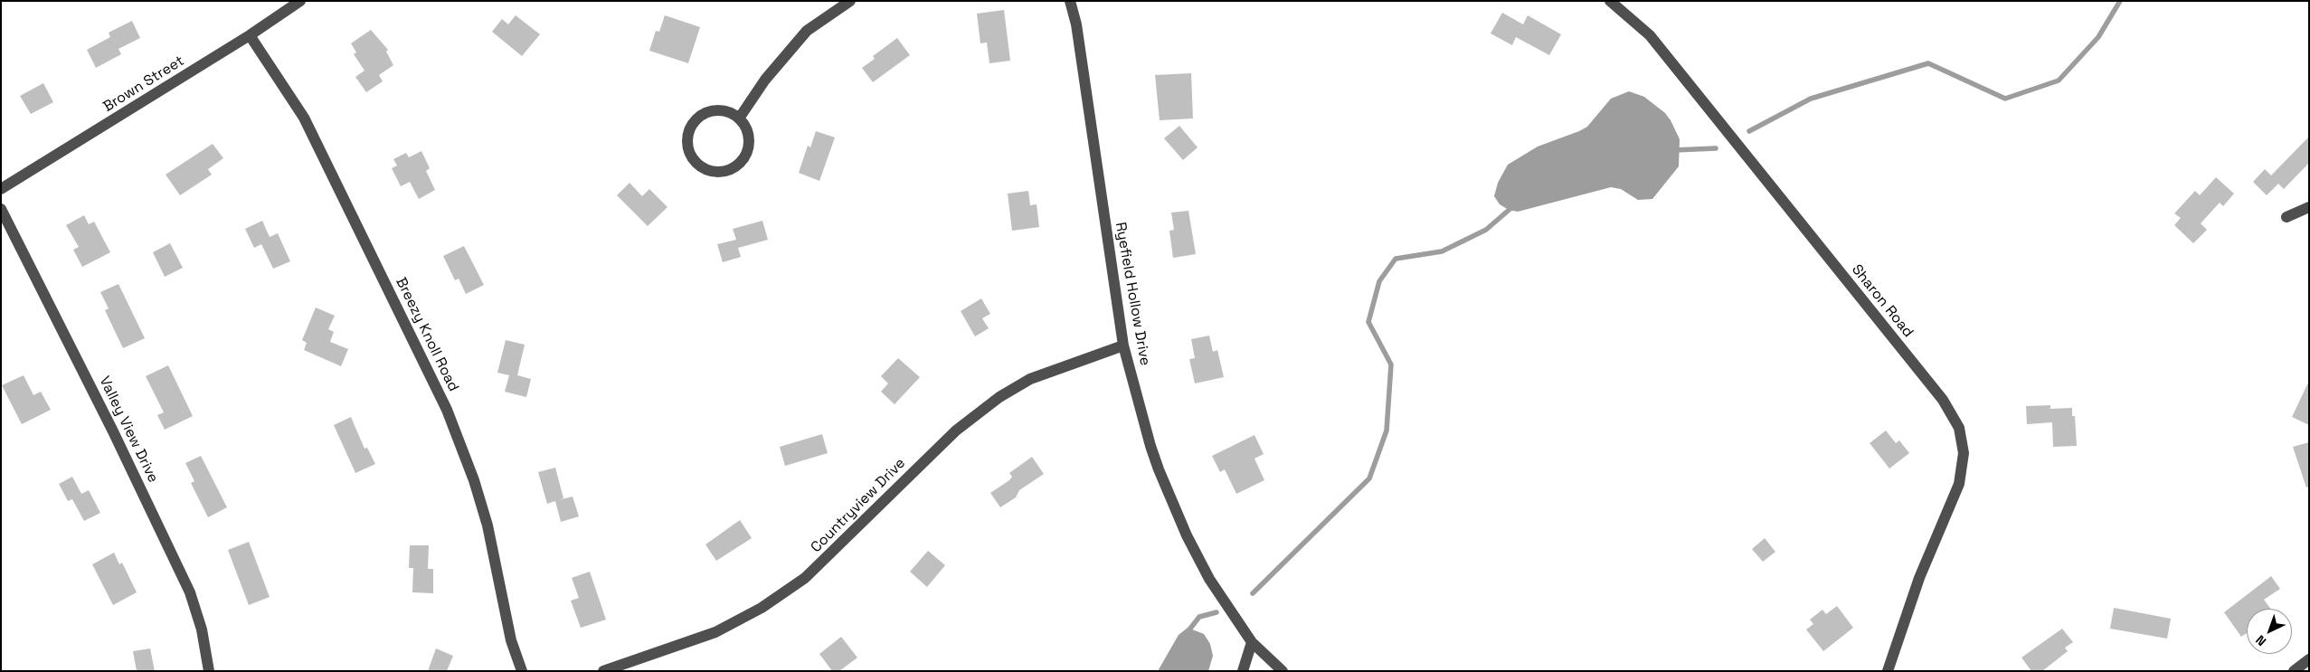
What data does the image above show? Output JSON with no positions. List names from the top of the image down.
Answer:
{
  "streets": {
    "street": [
      "Brown Street",
      "Ryefield Hollow Drive",
      "Sharon Road",
      "Breezy Knoll Road",
      "Valley View Drive",
      "Countryview Drive"
    ]
  },
  "crossings": [
    ["Brown Street", "Breezy Knoll Road"],
    ["Ryefield Hollow Drive", "Countryview Drive"]
  ],
  "north": "bottom left"
}
